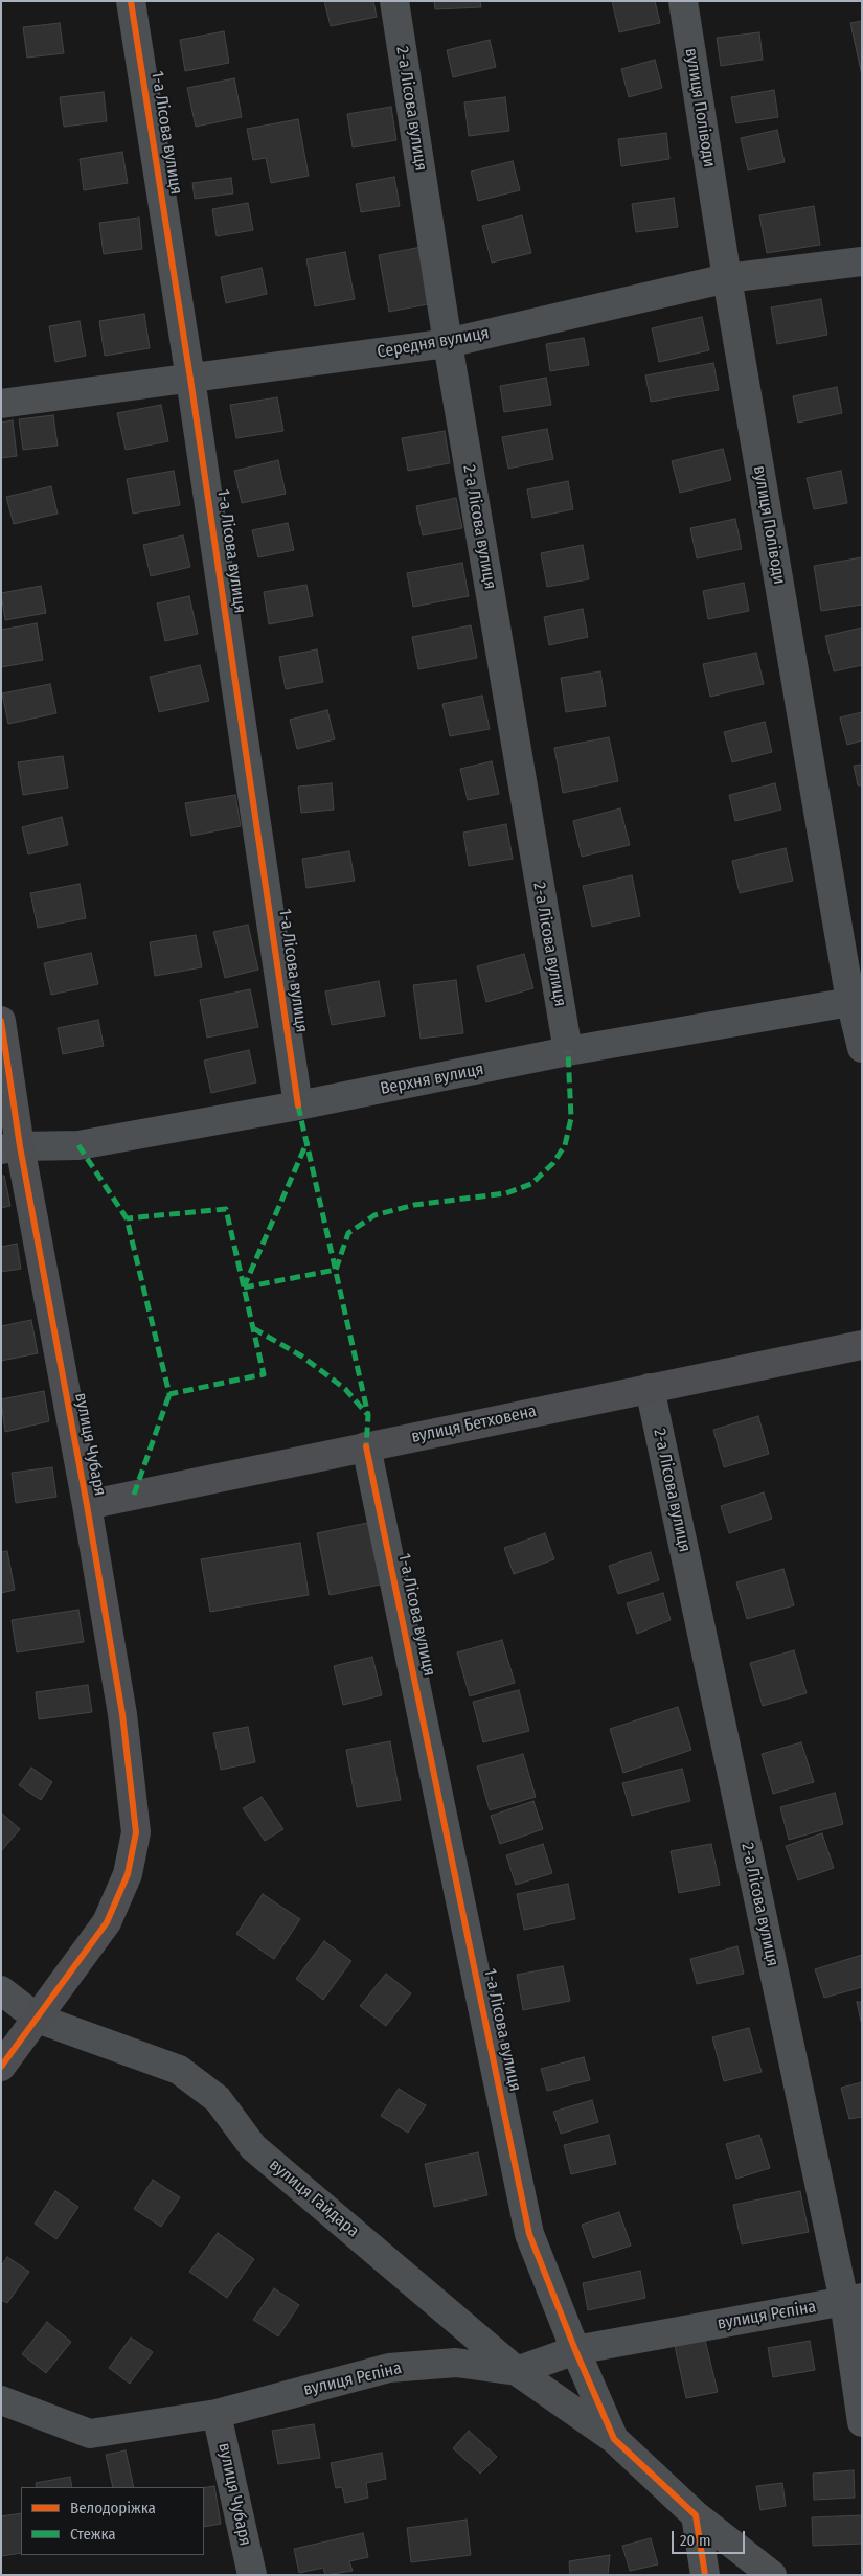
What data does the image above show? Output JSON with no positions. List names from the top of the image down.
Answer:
{
  "streets": {
    "street": [
      "вулиця Поліводи",
      "2-а Лісова вулиця",
      "1-а Лісова вулиця",
      "Середня вулиця",
      "Верхня вулиця",
      "вулиця Бетховена",
      "вулиця Чубаря",
      "вулиця Гайдара",
      "вулиця Рєпіна"
    ]
  },
  "crossings": [
    ["вулиця Поліводи", "Середня вулиця"],
    ["вулиця Поліводи", "Верхня вулиця"],
    ["2-а Лісова вулиця", "Середня вулиця"],
    ["2-а Лісова вулиця", "Верхня вулиця"],
    ["2-а Лісова вулиця", "вулиця Бетховена"],
    ["2-а Лісова вулиця", "вулиця Рєпіна"],
    ["1-а Лісова вулиця", "Середня вулиця"],
    ["1-а Лісова вулиця", "Верхня вулиця"],
    ["1-а Лісова вулиця", "вулиця Бетховена"],
    ["1-а Лісова вулиця", "вулиця Гайдара"],
    ["1-а Лісова вулиця", "вулиця Рєпіна"],
    ["Верхня вулиця", "вулиця Чубаря"],
    ["вулиця Бетховена", "вулиця Чубаря"],
    ["вулиця Чубаря", "вулиця Гайдара"],
    ["вулиця Чубаря", "вулиця Рєпіна"],
    ["вулиця Гайдара", "вулиця Рєпіна"]
  ],
  "legend": ["Велодоріжка", "Стежка"],
  "scale_bar": "20 m"
}
